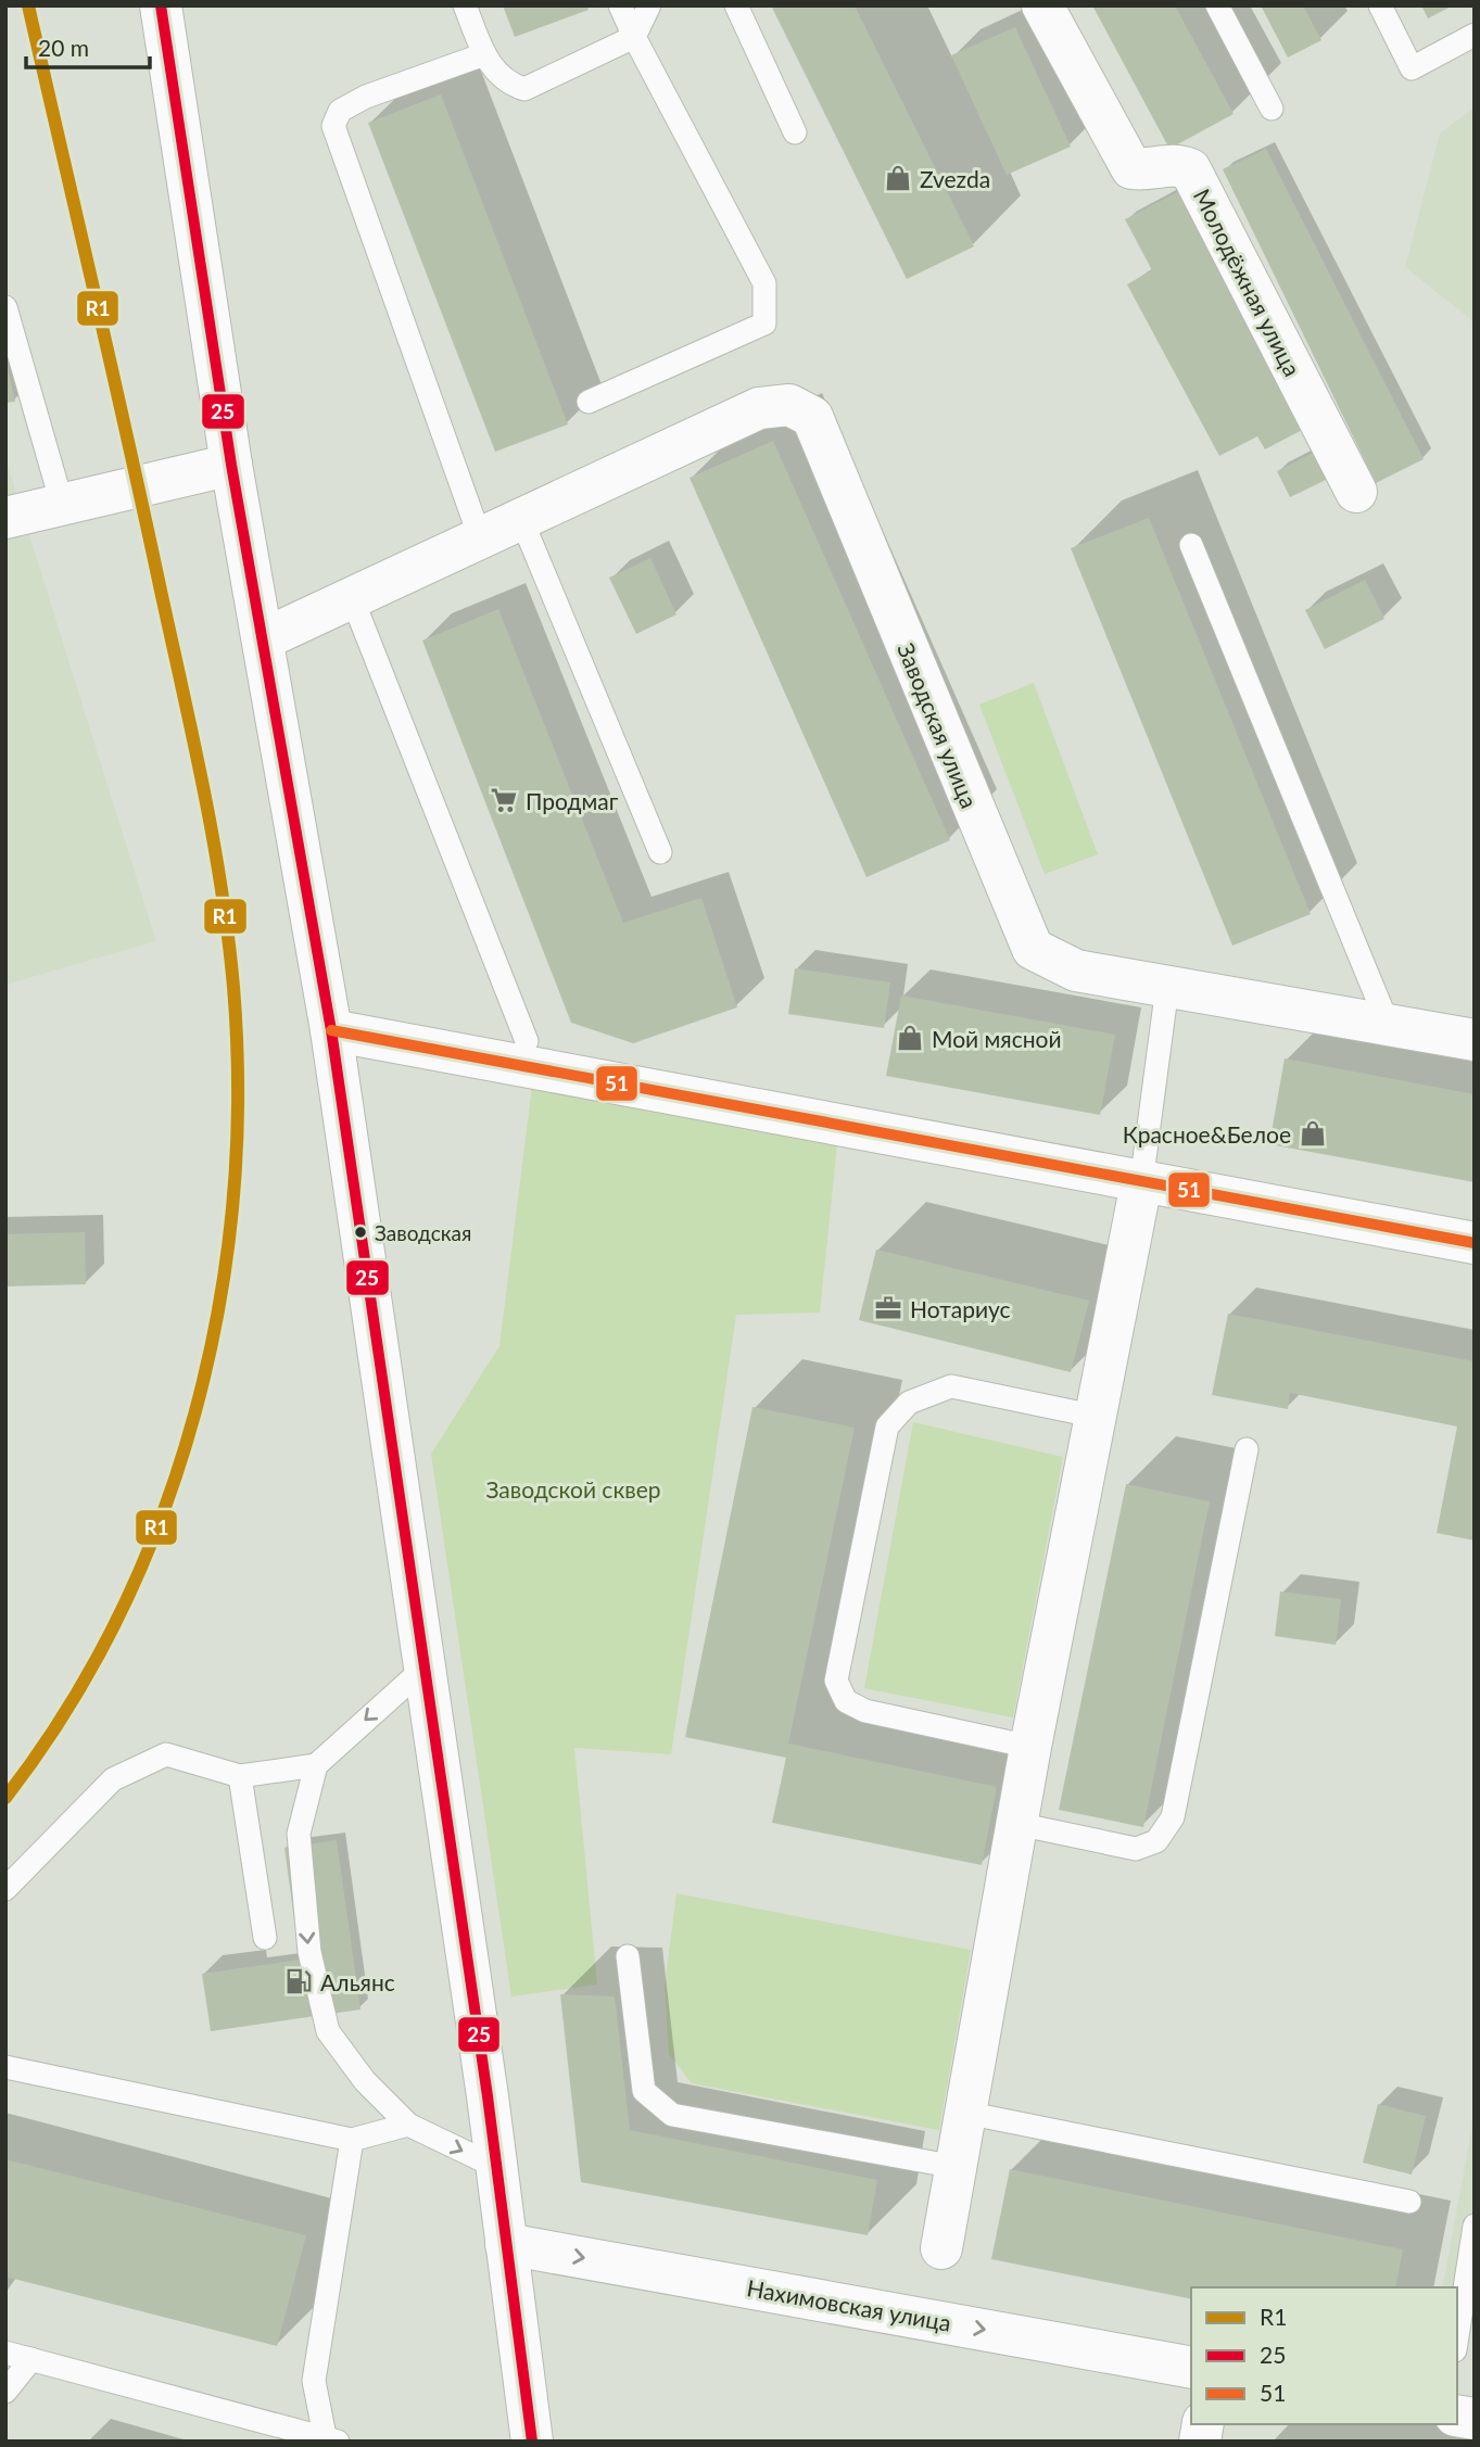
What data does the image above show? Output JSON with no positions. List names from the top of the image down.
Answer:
{
  "streets": {
    "main road": ["Молодёжная улица", "Заводская улица", "Нахимовская улица"]
  },
  "one_way": ["Нахимовская улица"],
  "parks": ["Заводской сквер"],
  "places": {
    "shop": ["Zvezda", "Мой мясной", "Красное&Белое"],
    "supermarket": ["Продмаг"],
    "other": ["Заводская"],
    "office": ["Нотариус"],
    "fuel station": ["Альянс"]
  },
  "lines": ["transit line R1", "transit line 25", "transit line 51"],
  "legend": ["R1", "25", "51"],
  "scale_bar": "20 m"
}
